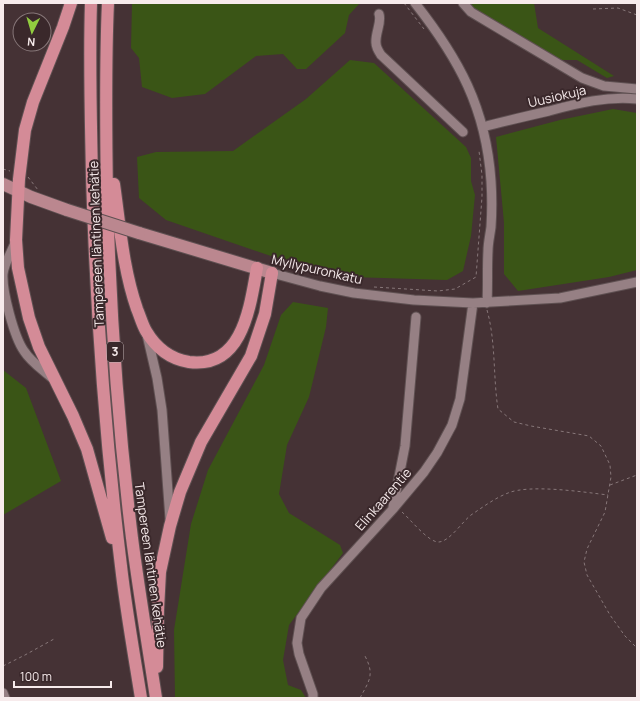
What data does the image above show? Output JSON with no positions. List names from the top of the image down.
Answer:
{
  "streets": {
    "highway": ["Tampereen läntinen kehätie", "3"],
    "main road": ["Myllypuronkatu"],
    "street": ["Uusiokuja", "Elinkaarentie"]
  },
  "crossings": [
    ["Myllypuronkatu", "Elinkaarentie"]
  ],
  "scale_bar": "100 m",
  "north": "bottom"
}
